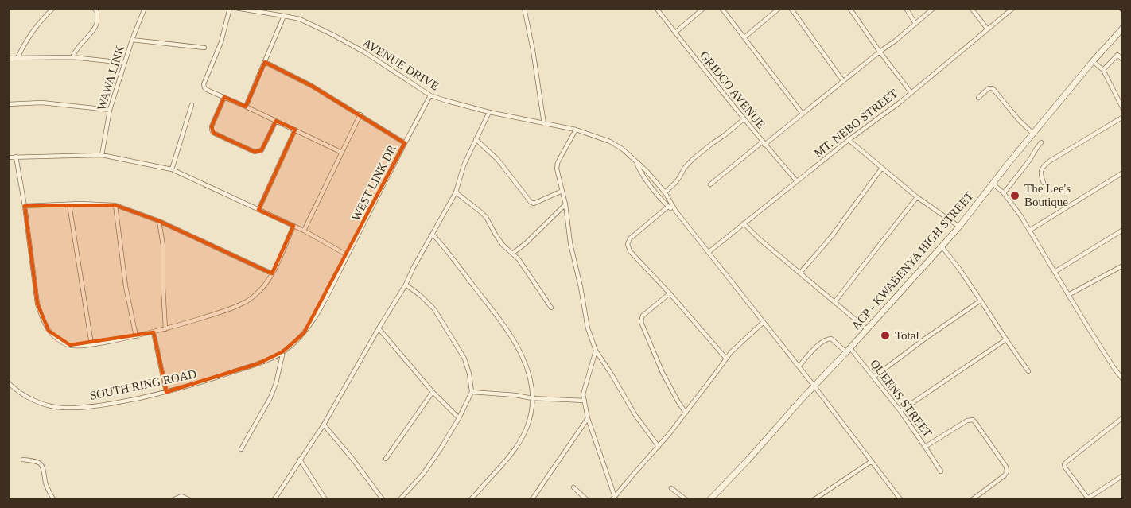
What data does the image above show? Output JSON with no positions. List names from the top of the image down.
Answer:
{
  "streets": {
    "main road": ["ACP - KWABENYA HIGH STREET"],
    "street": [
      "AVENUE DRIVE",
      "WAWA LINK",
      "GRIDCO AVENUE",
      "MT. NEBO STREET",
      "WEST LINK DR",
      "SOUTH RING ROAD",
      "QUEENS STREET"
    ]
  },
  "crossings": [
    ["GRIDCO AVENUE", "MT. NEBO STREET"],
    ["WEST LINK DR", "SOUTH RING ROAD"],
    ["ACP - KWABENYA HIGH STREET", "QUEENS STREET"]
  ],
  "places": ["The Lee's Boutique", "Total"]
}
